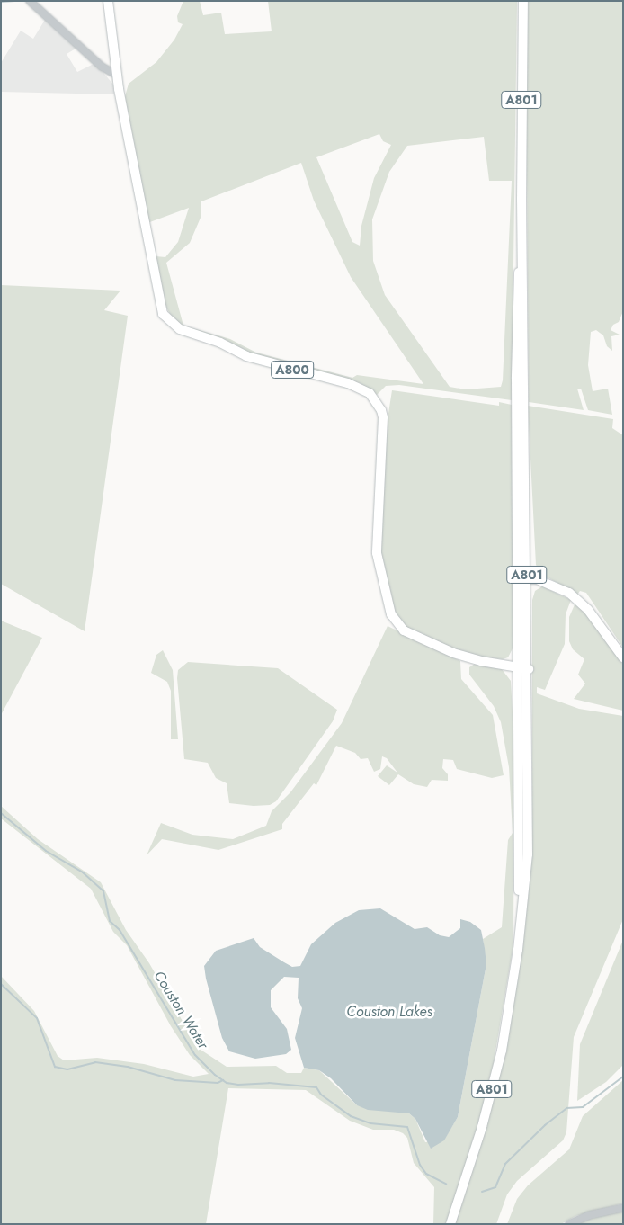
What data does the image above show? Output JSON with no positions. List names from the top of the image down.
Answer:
{
  "streets": {
    "main road": ["A801", "A800"]
  },
  "crossings": [
    ["A801", "A800"]
  ],
  "water": ["Couston Water", "Couston Lakes"]
}
